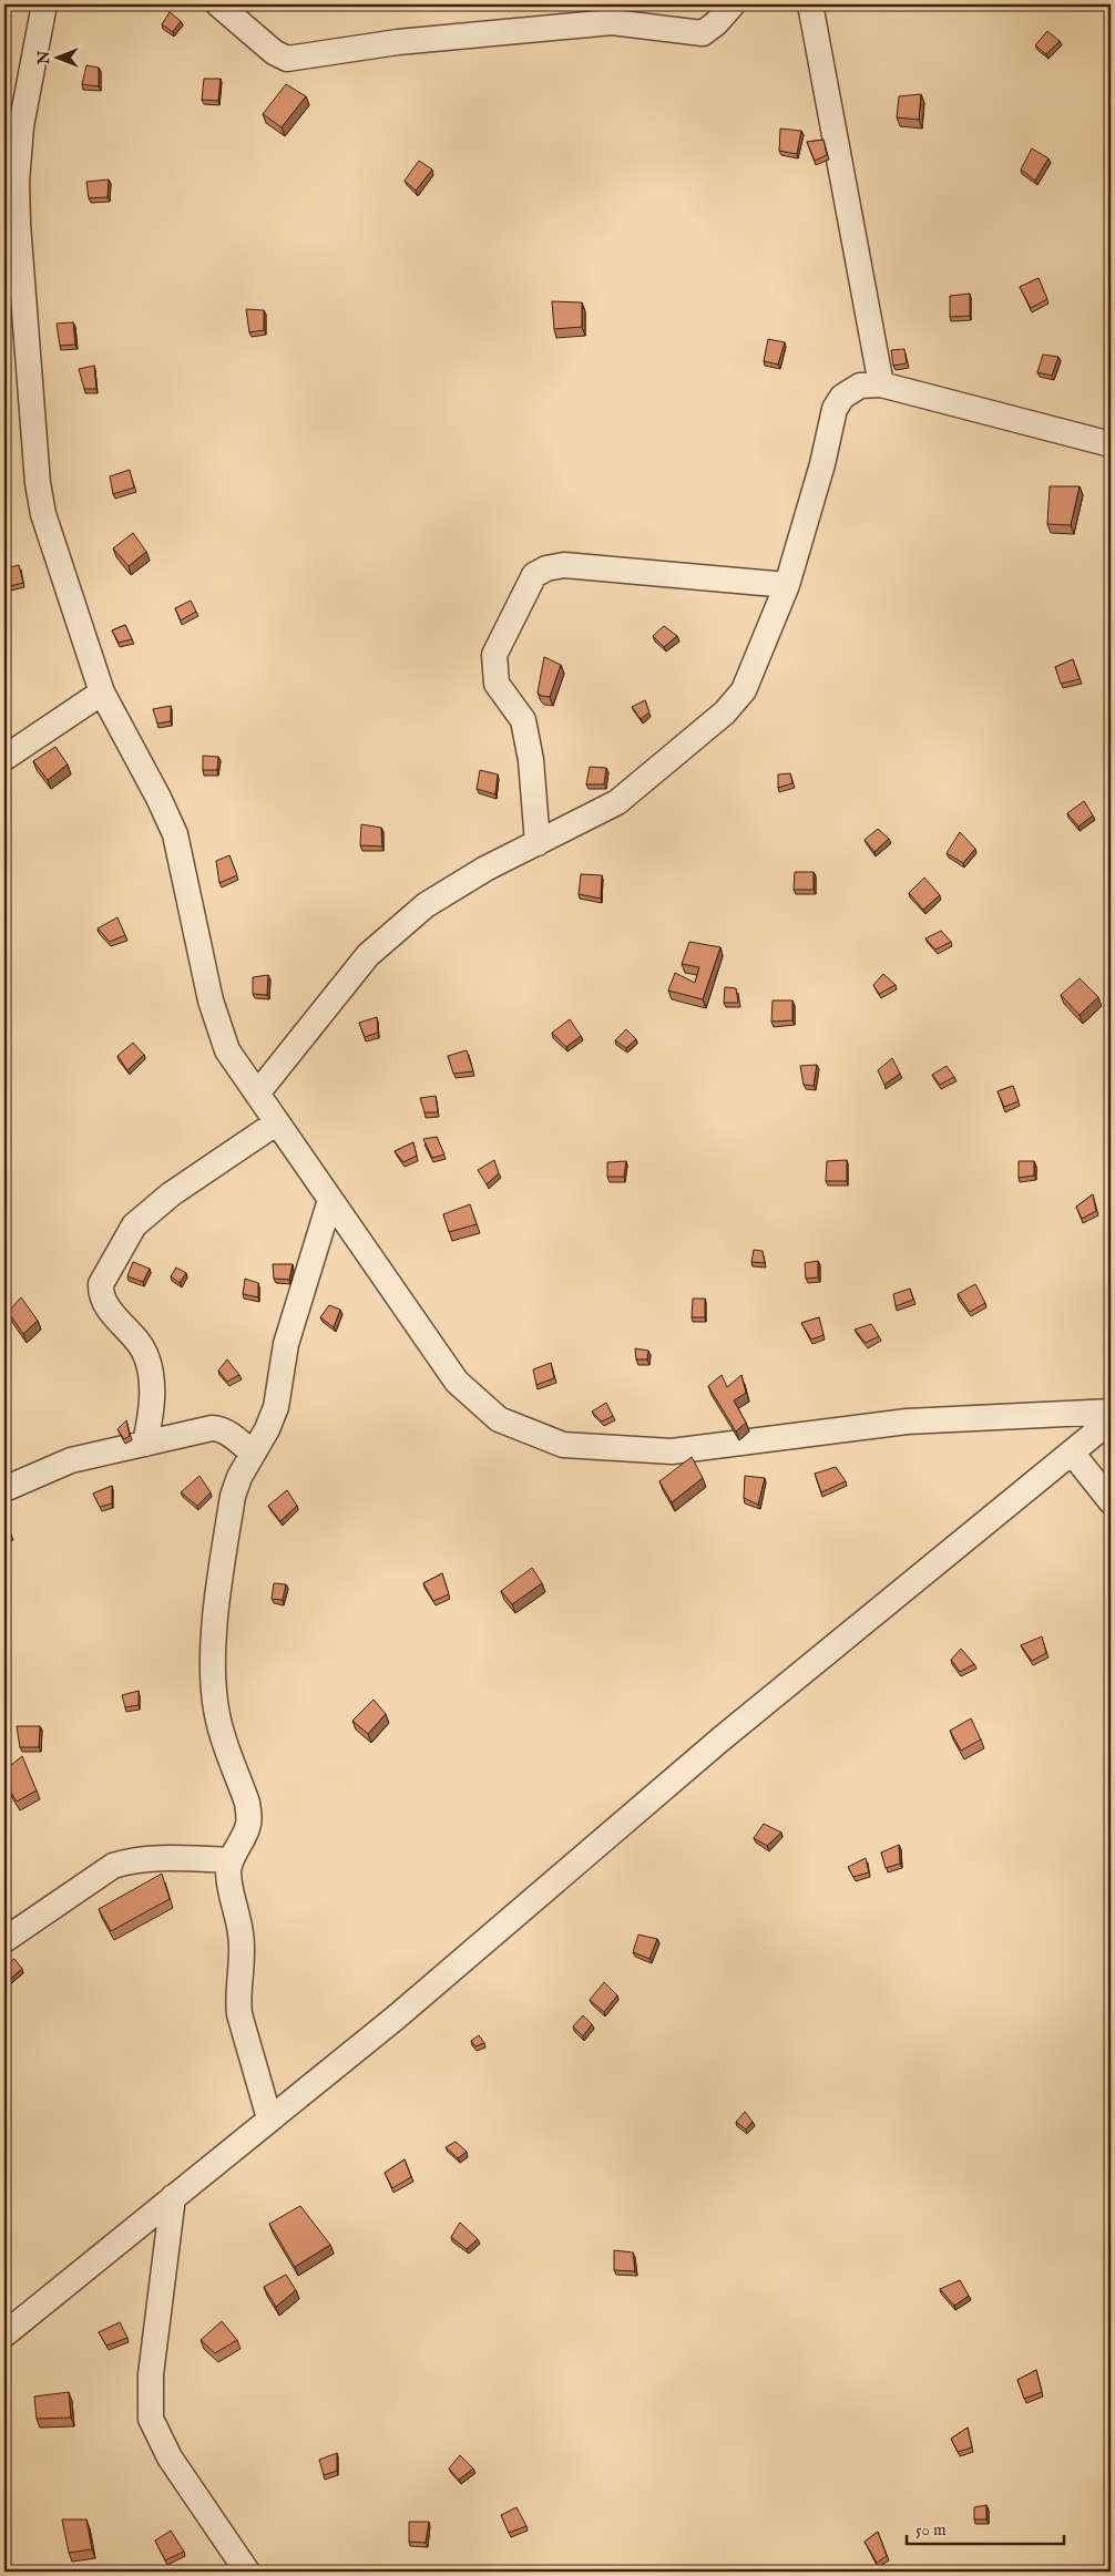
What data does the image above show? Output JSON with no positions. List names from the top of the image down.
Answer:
{
  "scale_bar": "50 m",
  "north": "left"
}
